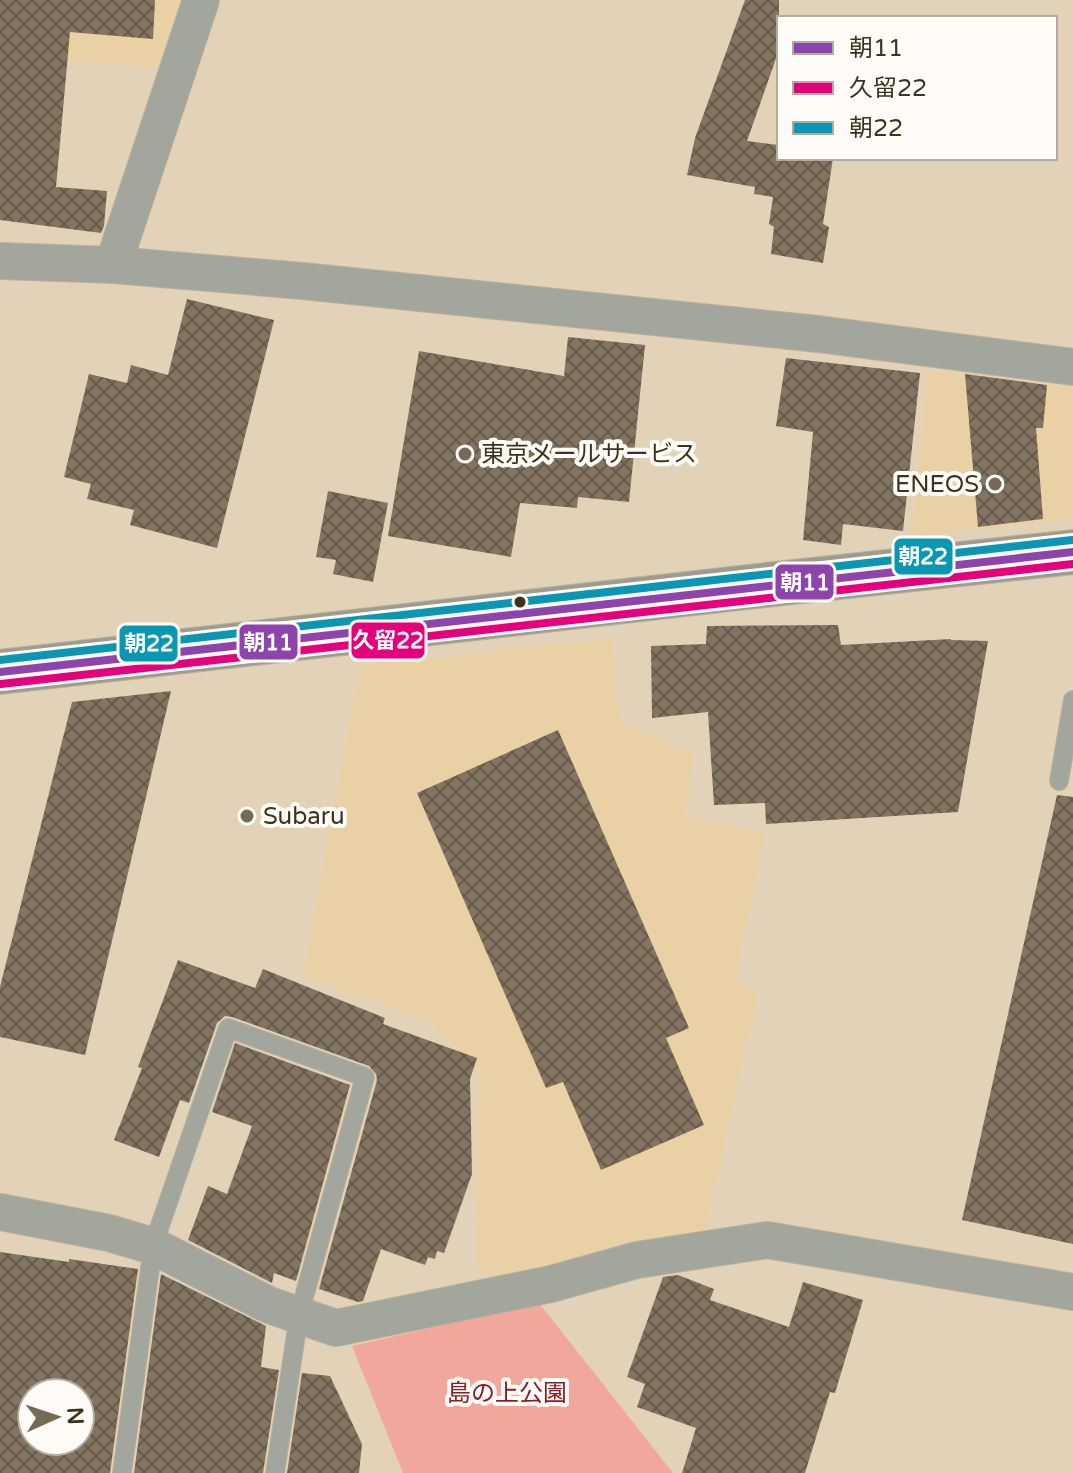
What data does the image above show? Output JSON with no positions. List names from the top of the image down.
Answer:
{
  "parks": ["島の上公園"],
  "places": ["東京メールサービス", "ENEOS", "Subaru"],
  "lines": ["transit line 朝22", "transit line 朝11", "transit line 久留22"],
  "legend": ["朝11", "久留22", "朝22"],
  "north": "right"
}
